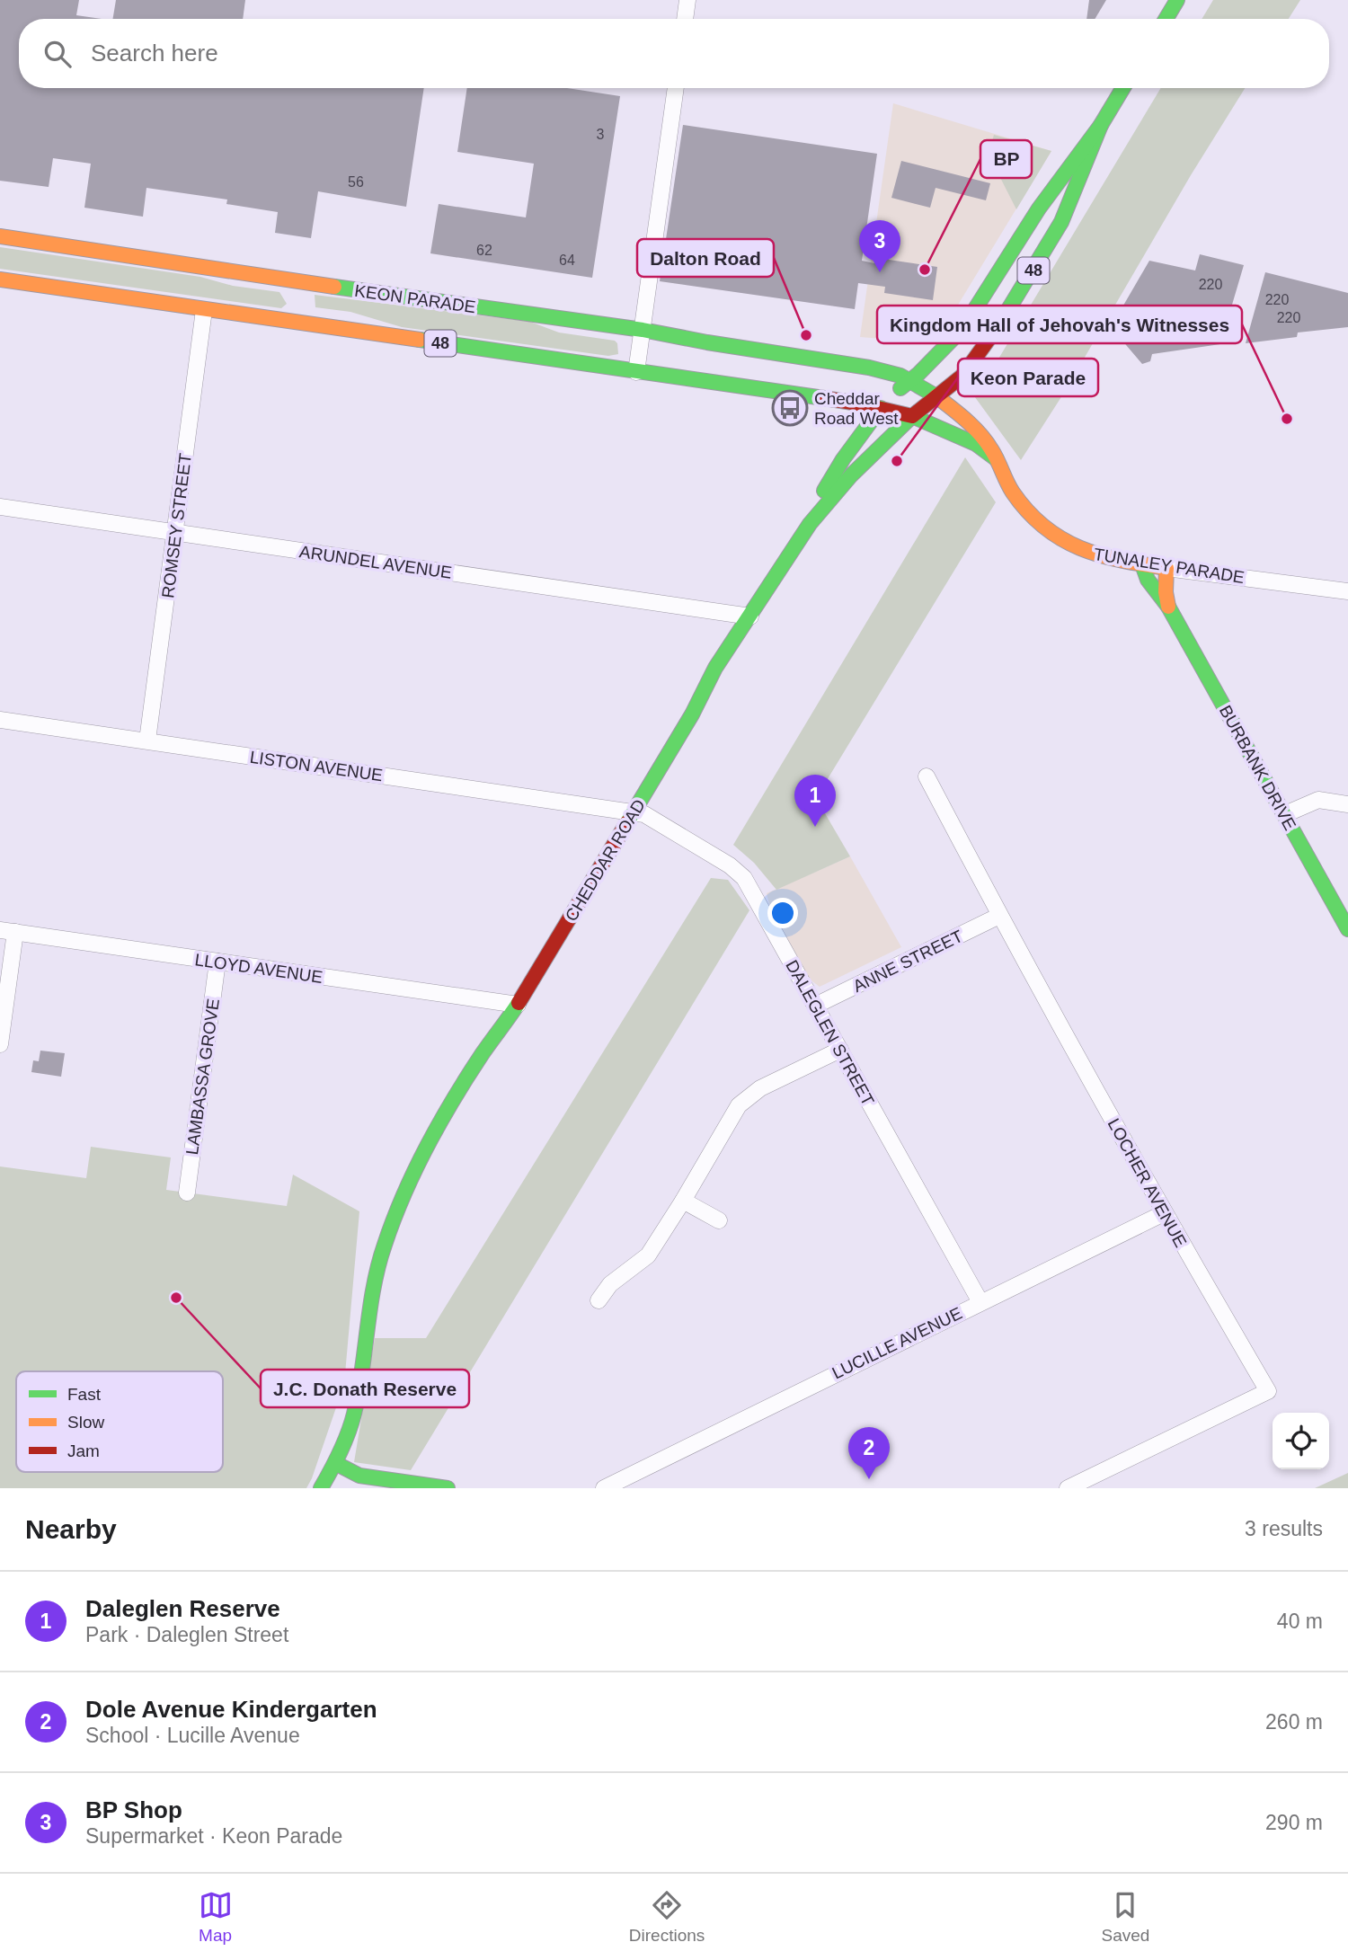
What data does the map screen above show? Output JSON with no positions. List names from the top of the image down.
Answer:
{
  "streets": {
    "main road": [
      "48",
      "KEON PARADE",
      "TUNALEY PARADE",
      "BURBANK DRIVE",
      "CHEDDAR ROAD"
    ],
    "street": [
      "ROMSEY STREET",
      "ARUNDEL AVENUE",
      "LISTON AVENUE",
      "ANNE STREET",
      "LLOYD AVENUE",
      "DALEGLEN STREET",
      "LAMBASSA GROVE",
      "LOCHER AVENUE",
      "LUCILLE AVENUE"
    ]
  },
  "crossings": [
    ["48", "KEON PARADE"],
    ["48", "ROMSEY STREET"],
    ["48", "TUNALEY PARADE"],
    ["48", "CHEDDAR ROAD"],
    ["KEON PARADE", "TUNALEY PARADE"],
    ["KEON PARADE", "CHEDDAR ROAD"],
    ["ROMSEY STREET", "ARUNDEL AVENUE"],
    ["ROMSEY STREET", "LISTON AVENUE"],
    ["ARUNDEL AVENUE", "CHEDDAR ROAD"],
    ["TUNALEY PARADE", "BURBANK DRIVE"],
    ["TUNALEY PARADE", "CHEDDAR ROAD"],
    ["LISTON AVENUE", "CHEDDAR ROAD"],
    ["LISTON AVENUE", "DALEGLEN STREET"],
    ["CHEDDAR ROAD", "LLOYD AVENUE"],
    ["CHEDDAR ROAD", "DALEGLEN STREET"],
    ["ANNE STREET", "DALEGLEN STREET"],
    ["ANNE STREET", "LOCHER AVENUE"],
    ["LLOYD AVENUE", "LAMBASSA GROVE"],
    ["DALEGLEN STREET", "LUCILLE AVENUE"],
    ["LOCHER AVENUE", "LUCILLE AVENUE"]
  ],
  "places": {
    "other": [
      "BP",
      "Dalton Road",
      "Kingdom Hall of Jehovah's Witnesses",
      "Keon Parade",
      "J.C. Donath Reserve"
    ],
    "bus stop": ["Cheddar Road West"]
  },
  "house_numbers": [
    "3",
    "56",
    "62",
    "64",
    "220",
    "220",
    "220"
  ],
  "legend": ["Fast", "Slow", "Jam"],
  "page": {
    "search": "Search here",
    "pins": ["3", "1", "2"],
    "heading": ["Nearby", "3 results"],
    "list": [
      {
        "mark": "1",
        "name": "Daleglen Reserve",
        "note": "Park · Daleglen Street",
        "value": "40 m"
      },
      {
        "mark": "2",
        "name": "Dole Avenue Kindergarten",
        "note": "School · Lucille Avenue",
        "value": "260 m"
      },
      {
        "mark": "3",
        "name": "BP Shop",
        "note": "Supermarket · Keon Parade",
        "value": "290 m"
      }
    ],
    "nav": ["Map", "Directions", "Saved"]
  }
}
